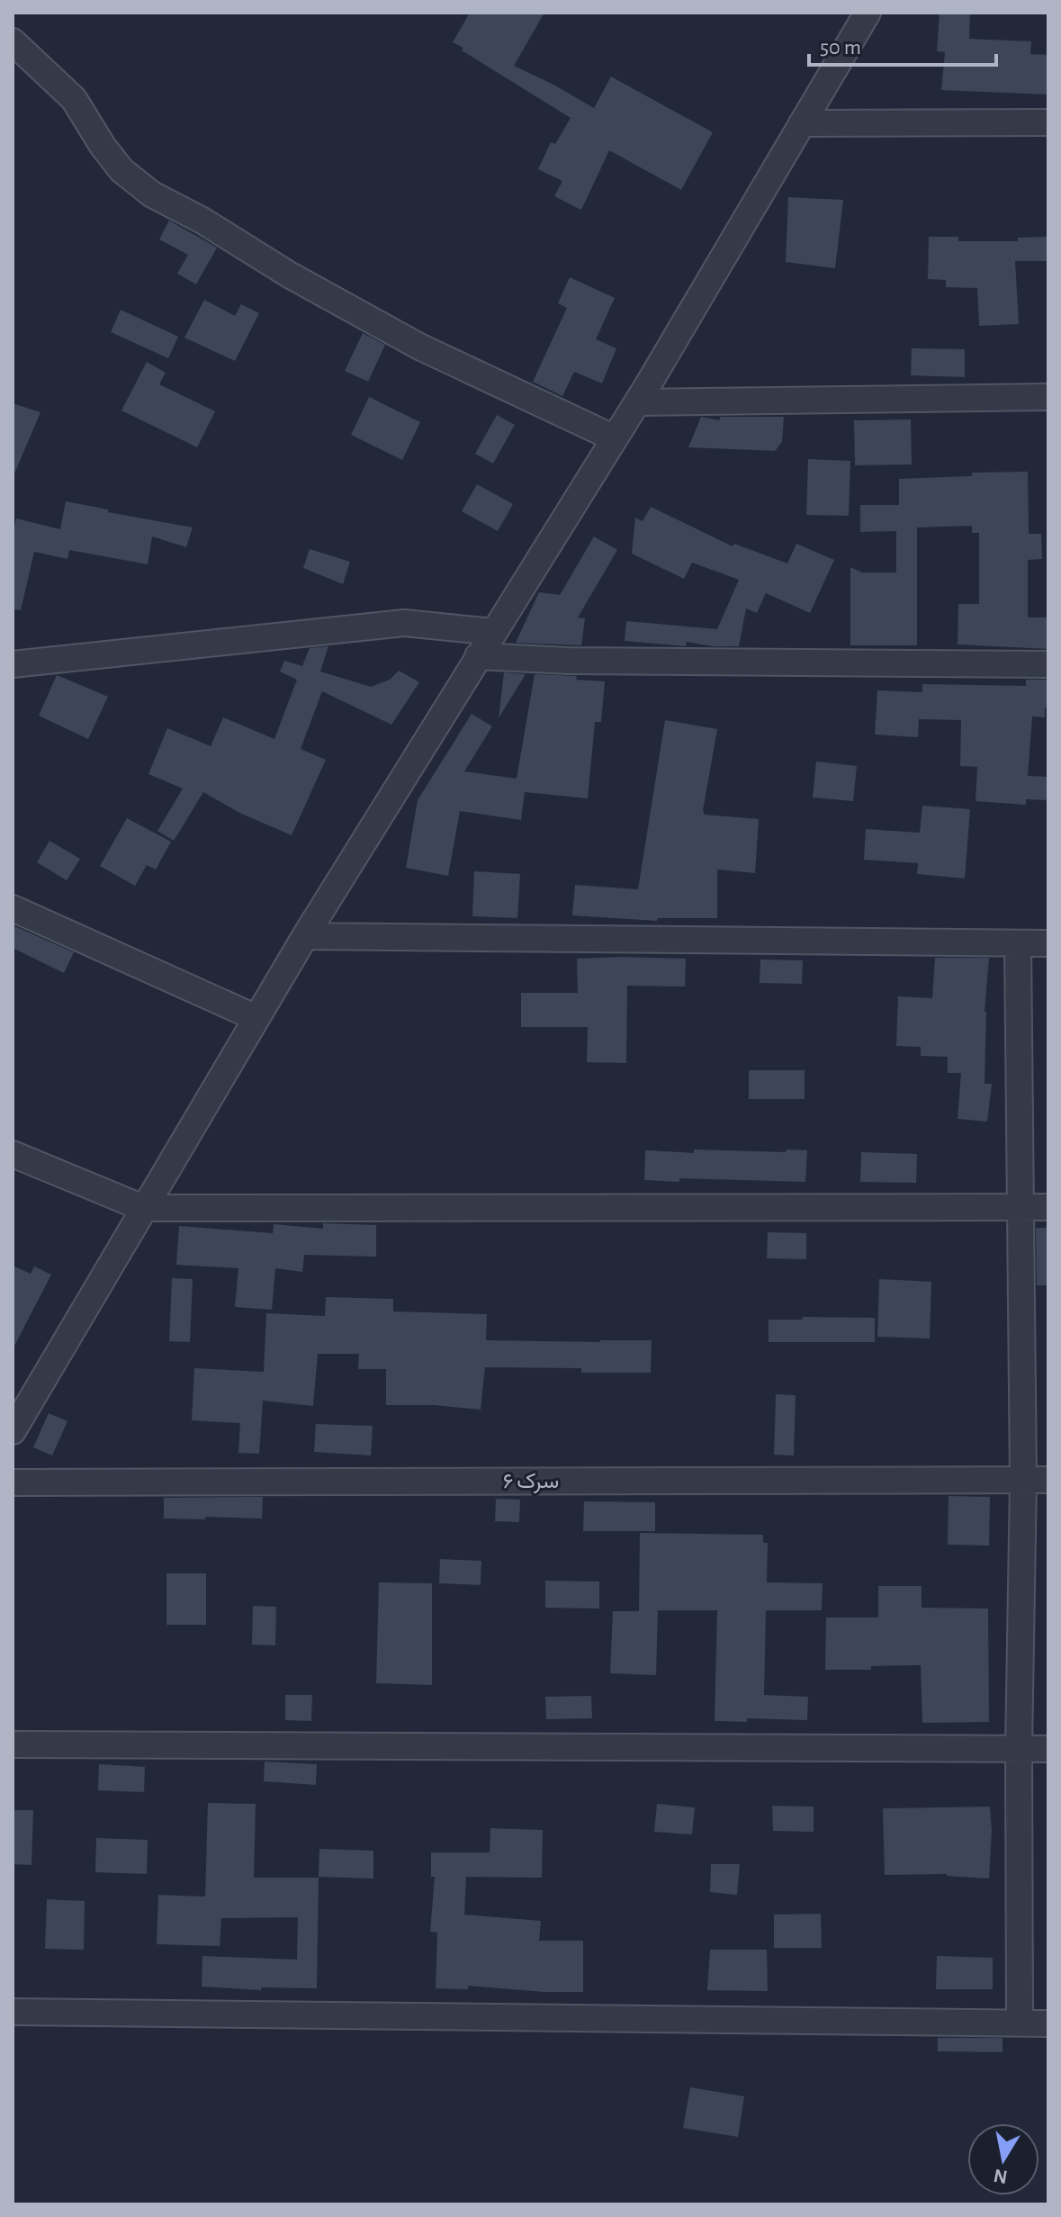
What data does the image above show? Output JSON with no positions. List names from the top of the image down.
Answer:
{
  "streets": {
    "street": ["سرک ۶"]
  },
  "scale_bar": "50 m",
  "north": "bottom"
}
